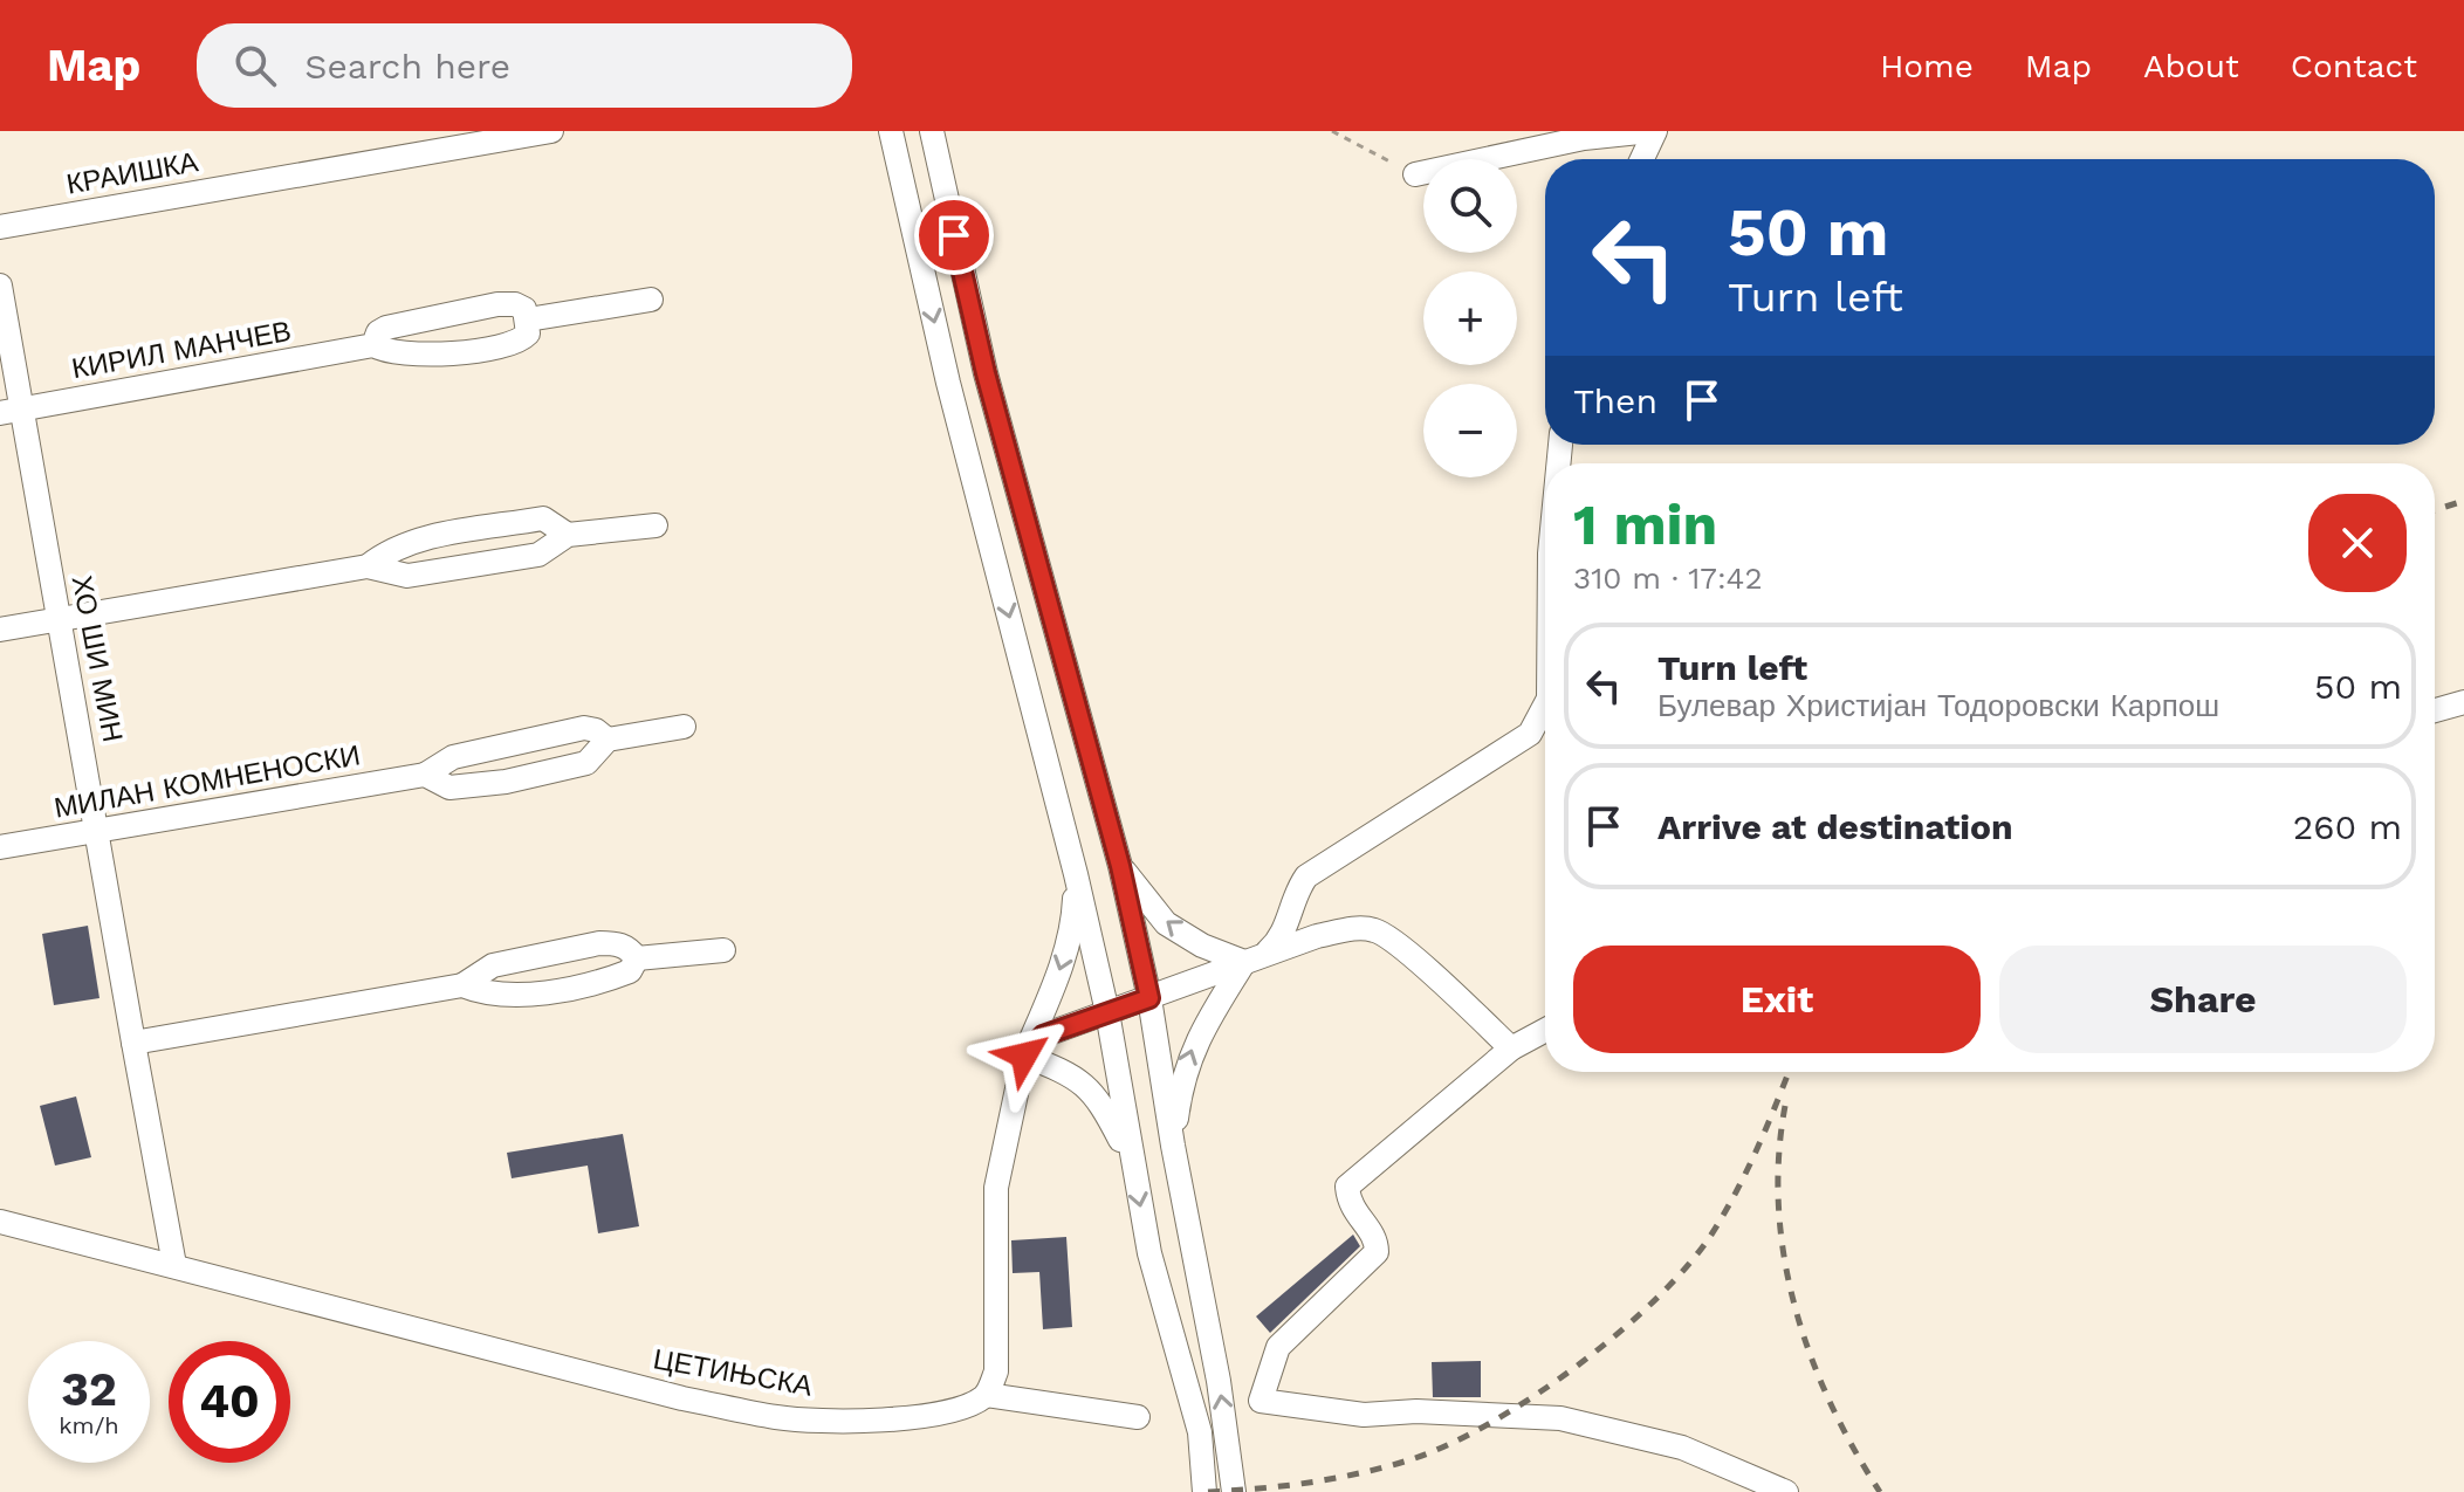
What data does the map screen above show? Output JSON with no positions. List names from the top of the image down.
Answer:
{
  "streets": {
    "street": [
      "КРАИШКА",
      "КИРИЛ МАНЧЕВ",
      "ХО ШИ МИН",
      "МИЛАН КОМНЕНОСКИ",
      "ЦЕТИЊСКА"
    ]
  },
  "crossings": [
    ["КИРИЛ МАНЧЕВ", "ХО ШИ МИН"],
    ["ХО ШИ МИН", "МИЛАН КОМНЕНОСКИ"],
    ["ХО ШИ МИН", "ЦЕТИЊСКА"]
  ],
  "page": {
    "header": "Map",
    "search": "Search here",
    "nav": [
      "Home",
      "Map",
      "About",
      "Contact"
    ],
    "map_buttons": ["+", "−"],
    "turn": ["50 m", "Turn left"],
    "then": "Then",
    "heading": ["1 min", "310 m · 17:42"],
    "list": [
      {
        "name": "Turn left",
        "note": "Булевар Христијан Тодоровски Карпош",
        "value": "50 m"
      },
      {
        "name": "Arrive at destination",
        "value": "260 m"
      }
    ],
    "buttons": ["Exit", "Share"],
    "speed": "32 km/h",
    "limit": "40"
  }
}
